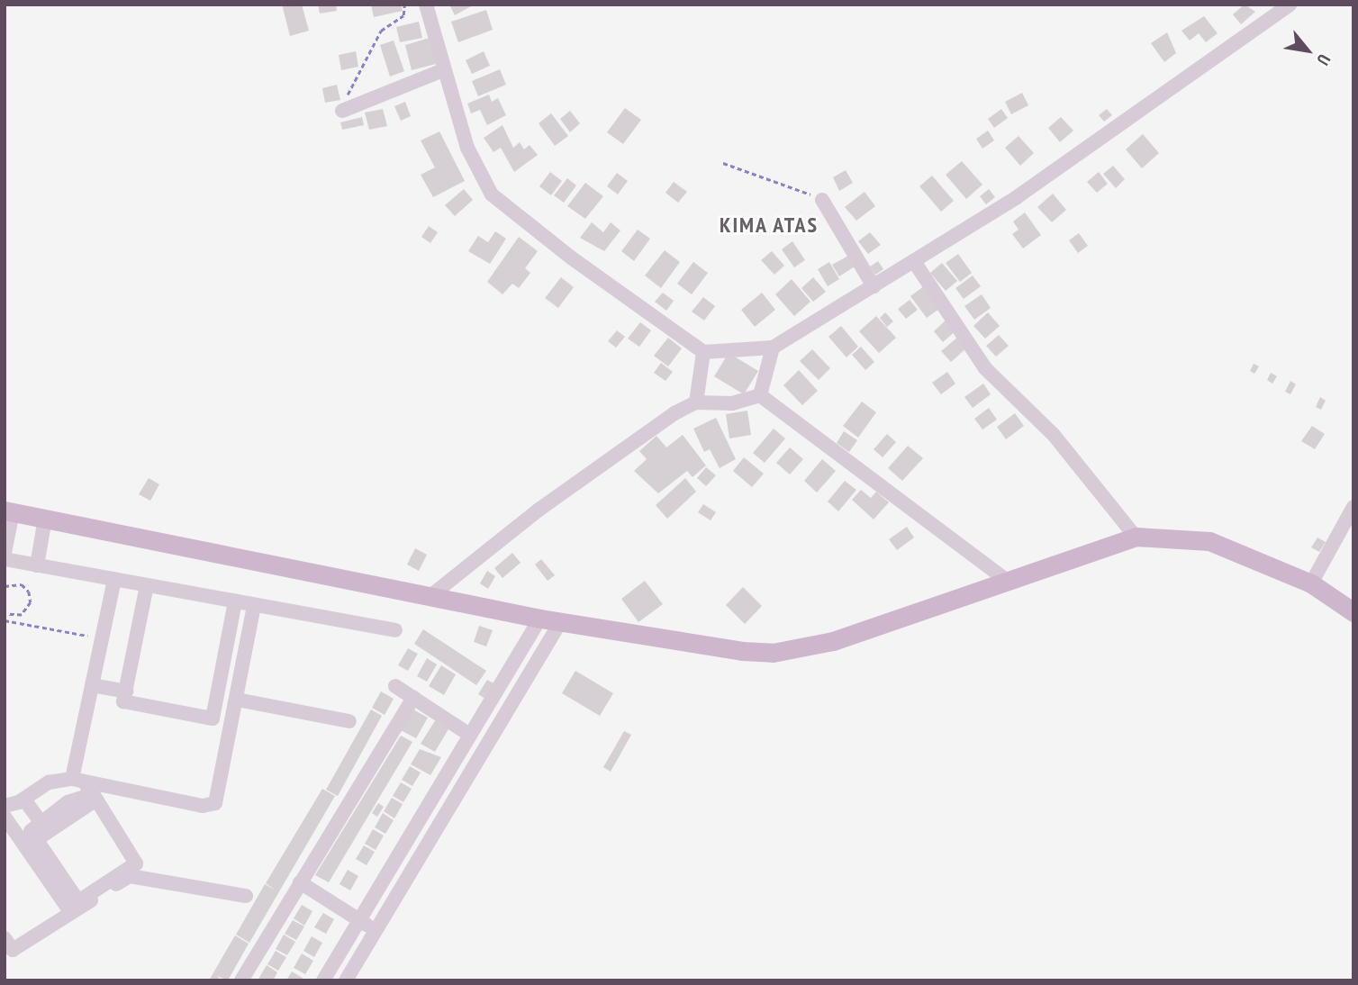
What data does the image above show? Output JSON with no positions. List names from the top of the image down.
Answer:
{
  "districts": ["KIMA ATAS"],
  "north": "bottom right"
}
